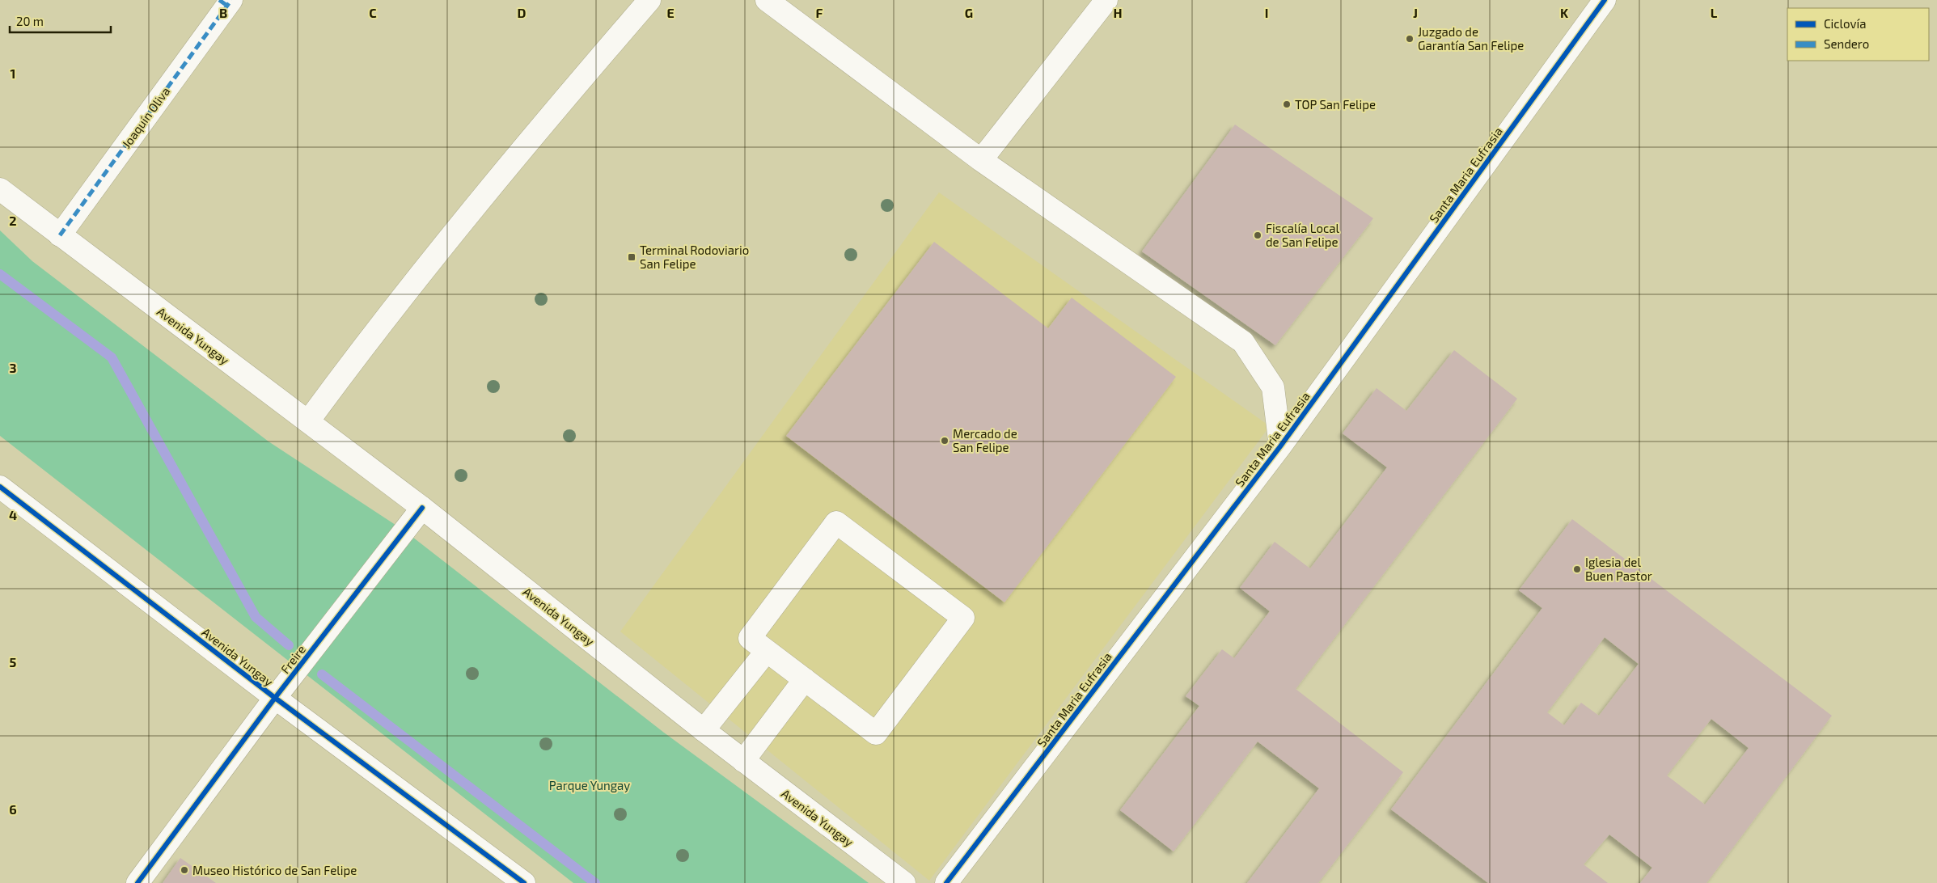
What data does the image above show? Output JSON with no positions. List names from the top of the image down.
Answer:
{
  "streets": {
    "street": [
      "Joaquín Oliva",
      "Santa Maria Eufrasia",
      "Avenida Yungay",
      "Freire"
    ]
  },
  "crossings": [
    ["Joaquín Oliva", "Avenida Yungay"],
    ["Avenida Yungay", "Freire"]
  ],
  "parks": ["Parque Yungay"],
  "places": {
    "other": [
      "Juzgado de Garantía San Felipe",
      "TOP San Felipe",
      "Fiscalía Local de San Felipe",
      "Mercado de San Felipe",
      "Iglesia del Buen Pastor",
      "Museo Histórico de San Felipe"
    ],
    "transit": ["Terminal Rodoviario San Felipe"]
  },
  "legend": ["Ciclovía", "Sendero"],
  "scale_bar": "20 m",
  "grid": {
    "columns": [
      "B",
      "C",
      "D",
      "E",
      "F",
      "G",
      "H",
      "I",
      "J",
      "K",
      "L"
    ],
    "rows": [
      "1",
      "2",
      "3",
      "4",
      "5",
      "6"
    ]
  }
}
